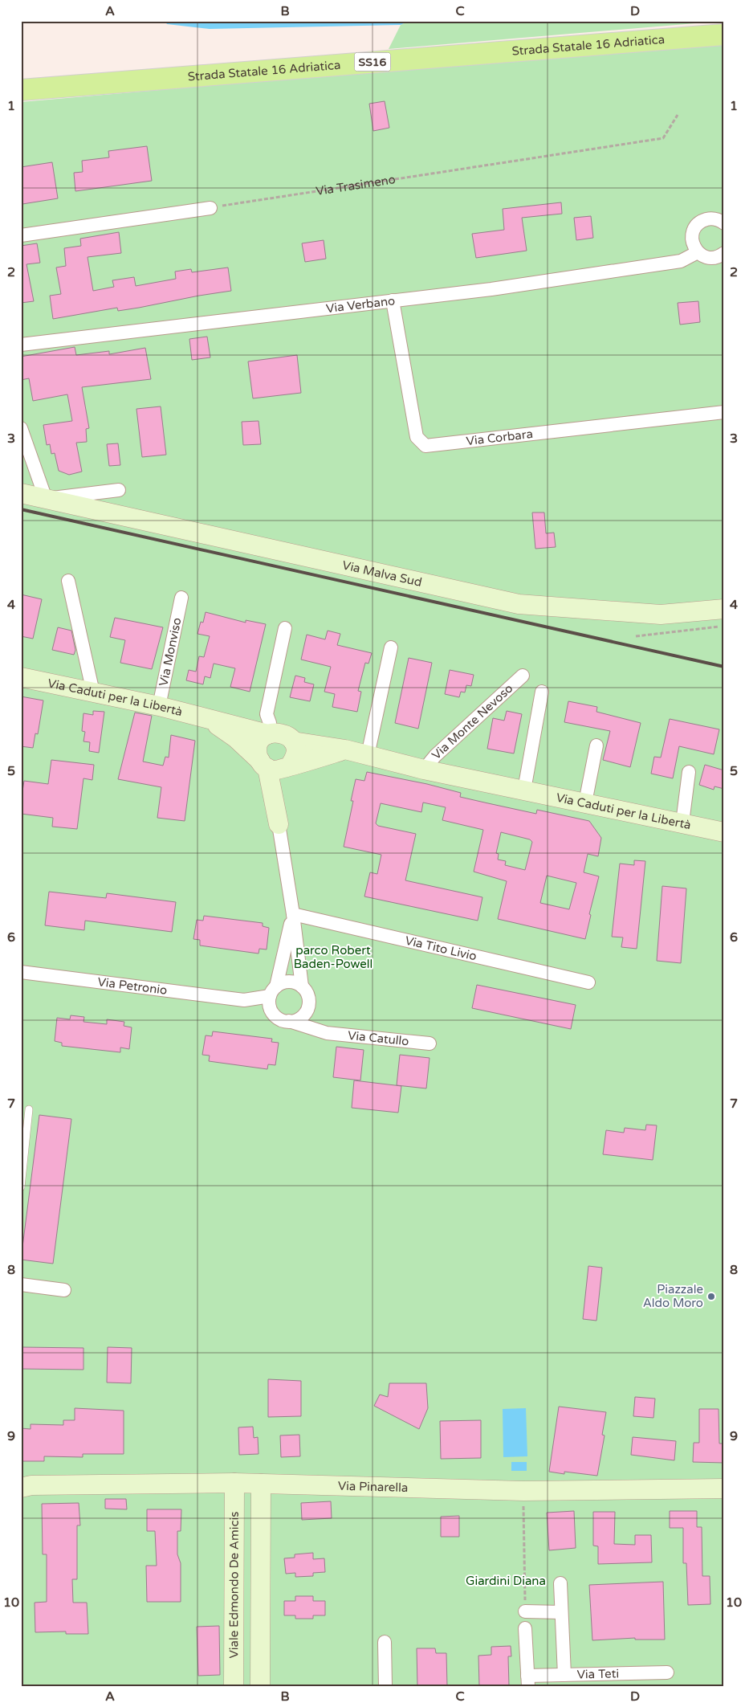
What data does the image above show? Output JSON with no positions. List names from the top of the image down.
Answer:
{
  "streets": {
    "main road": ["Strada Statale 16 Adriatica", "SS16"],
    "street": [
      "Via Verbano",
      "Via Corbara",
      "Via Malva Sud",
      "Via Monviso",
      "Via Caduti per la Libertà",
      "Via Monte Nevoso",
      "Via Tito Livio",
      "Via Petronio",
      "Via Catullo",
      "Via Pinarella",
      "Viale Edmondo De Amicis",
      "Via Teti"
    ],
    "path": ["Via Trasimeno"]
  },
  "crossings": [
    ["Via Verbano", "Via Corbara"],
    ["Via Monviso", "Via Caduti per la Libertà"],
    ["Via Caduti per la Libertà", "Via Monte Nevoso"],
    ["Via Petronio", "Via Catullo"],
    ["Via Pinarella", "Viale Edmondo De Amicis"]
  ],
  "parks": ["parco Robert Baden-Powell", "Giardini Diana"],
  "places": ["Piazzale Aldo Moro"],
  "grid": {
    "columns": [
      "A",
      "B",
      "C",
      "D"
    ],
    "rows": [
      "1",
      "2",
      "3",
      "4",
      "5",
      "6",
      "7",
      "8",
      "9",
      "10"
    ]
  }
}
